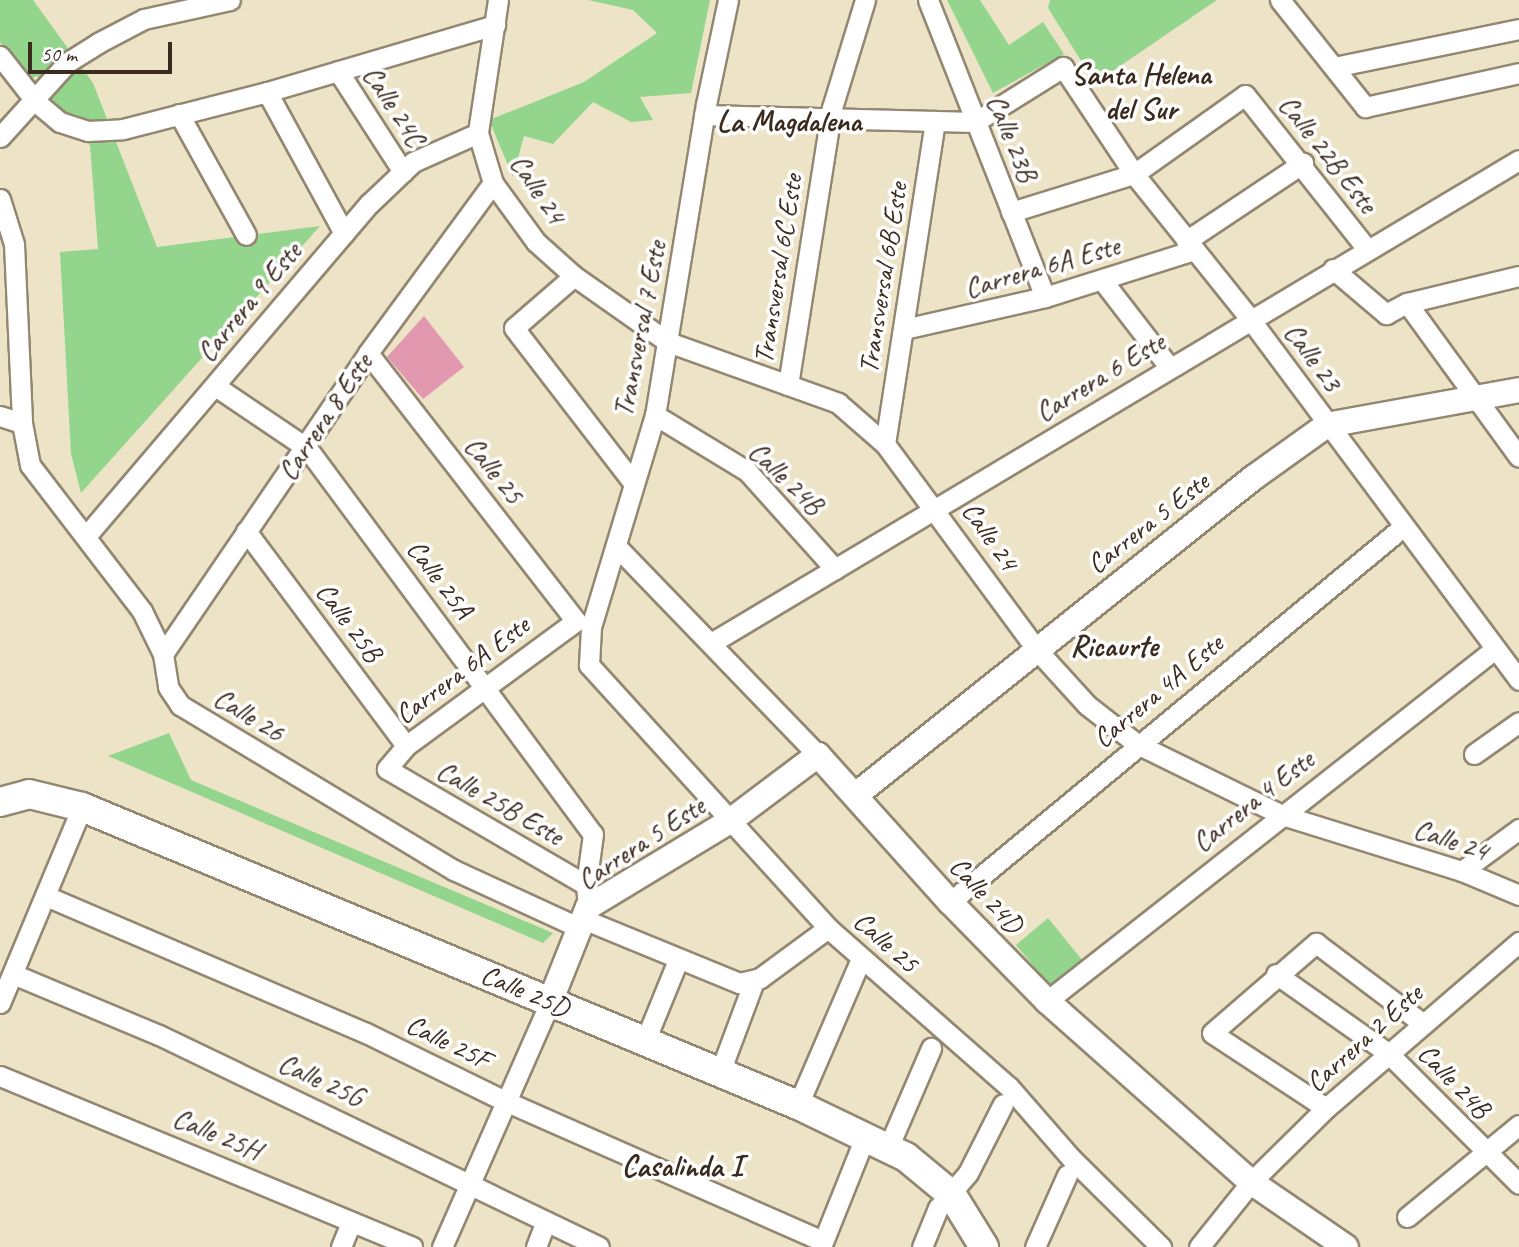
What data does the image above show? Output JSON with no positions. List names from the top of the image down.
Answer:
{
  "streets": {
    "main road": ["Calle 25D"],
    "street": [
      "Calle 24C",
      "Calle 23B",
      "Calle 22B Este",
      "Calle 24",
      "Carrera 6A Este",
      "Transversal 6C Este",
      "Transversal 6B Este",
      "Carrera 9 Este",
      "Transversal 7 Este",
      "Calle 23",
      "Carrera 6 Este",
      "Carrera 8 Este",
      "Calle 25",
      "Calle 24B",
      "Carrera 5 Este",
      "Calle 25A",
      "Calle 25B",
      "Carrera 4A Este",
      "Calle 26",
      "Carrera 4 Este",
      "Calle 25B Este",
      "Calle 24D",
      "Carrera 2 Este",
      "Calle 25F",
      "Calle 25G",
      "Calle 25H"
    ]
  },
  "crossings": [
    ["Calle 24C", "Carrera 9 Este"],
    ["Calle 23B", "Carrera 6A Este"],
    ["Calle 23B", "Calle 23"],
    ["Calle 22B Este", "Carrera 6A Este"],
    ["Calle 22B Este", "Calle 23"],
    ["Calle 22B Este", "Carrera 6 Este"],
    ["Calle 24", "Transversal 6C Este"],
    ["Calle 24", "Transversal 6B Este"],
    ["Calle 24", "Carrera 9 Este"],
    ["Calle 24", "Transversal 7 Este"],
    ["Calle 24", "Carrera 6 Este"],
    ["Calle 24", "Carrera 8 Este"],
    ["Calle 24", "Carrera 5 Este"],
    ["Calle 24", "Carrera 4A Este"],
    ["Calle 24", "Carrera 4 Este"],
    ["Carrera 6A Este", "Transversal 6B Este"],
    ["Carrera 6A Este", "Transversal 7 Este"],
    ["Carrera 6A Este", "Calle 23"],
    ["Carrera 6A Este", "Calle 25"],
    ["Carrera 6A Este", "Calle 25A"],
    ["Carrera 6A Este", "Calle 25B"],
    ["Carrera 6A Este", "Calle 25B Este"],
    ["Carrera 9 Este", "Calle 25A"],
    ["Carrera 9 Este", "Calle 26"],
    ["Transversal 7 Este", "Calle 25"],
    ["Transversal 7 Este", "Calle 24B"],
    ["Transversal 7 Este", "Calle 24D"],
    ["Calle 23", "Carrera 6 Este"],
    ["Calle 23", "Carrera 5 Este"],
    ["Calle 23", "Carrera 4A Este"],
    ["Calle 23", "Carrera 4 Este"],
    ["Carrera 6 Este", "Calle 24B"],
    ["Carrera 6 Este", "Calle 24D"],
    ["Carrera 8 Este", "Calle 25"],
    ["Carrera 8 Este", "Calle 25A"],
    ["Carrera 8 Este", "Calle 25B"],
    ["Carrera 8 Este", "Calle 26"],
    ["Calle 25", "Carrera 5 Este"],
    ["Calle 24B", "Carrera 2 Este"],
    ["Carrera 5 Este", "Calle 25A"],
    ["Carrera 5 Este", "Calle 26"],
    ["Carrera 5 Este", "Calle 25B Este"],
    ["Carrera 5 Este", "Calle 24D"],
    ["Carrera 5 Este", "Calle 25D"],
    ["Carrera 5 Este", "Calle 25F"],
    ["Carrera 5 Este", "Calle 25G"],
    ["Calle 25A", "Calle 26"],
    ["Calle 25A", "Calle 25B Este"],
    ["Carrera 4A Este", "Calle 24D"],
    ["Calle 26", "Calle 25B Este"],
    ["Carrera 4 Este", "Calle 24D"],
    ["Calle 24D", "Carrera 2 Este"]
  ],
  "districts": [
    "Santa Helena del Sur",
    "La Magdalena",
    "Ricaurte",
    "Casalinda I"
  ],
  "scale_bar": "50 m"
}
